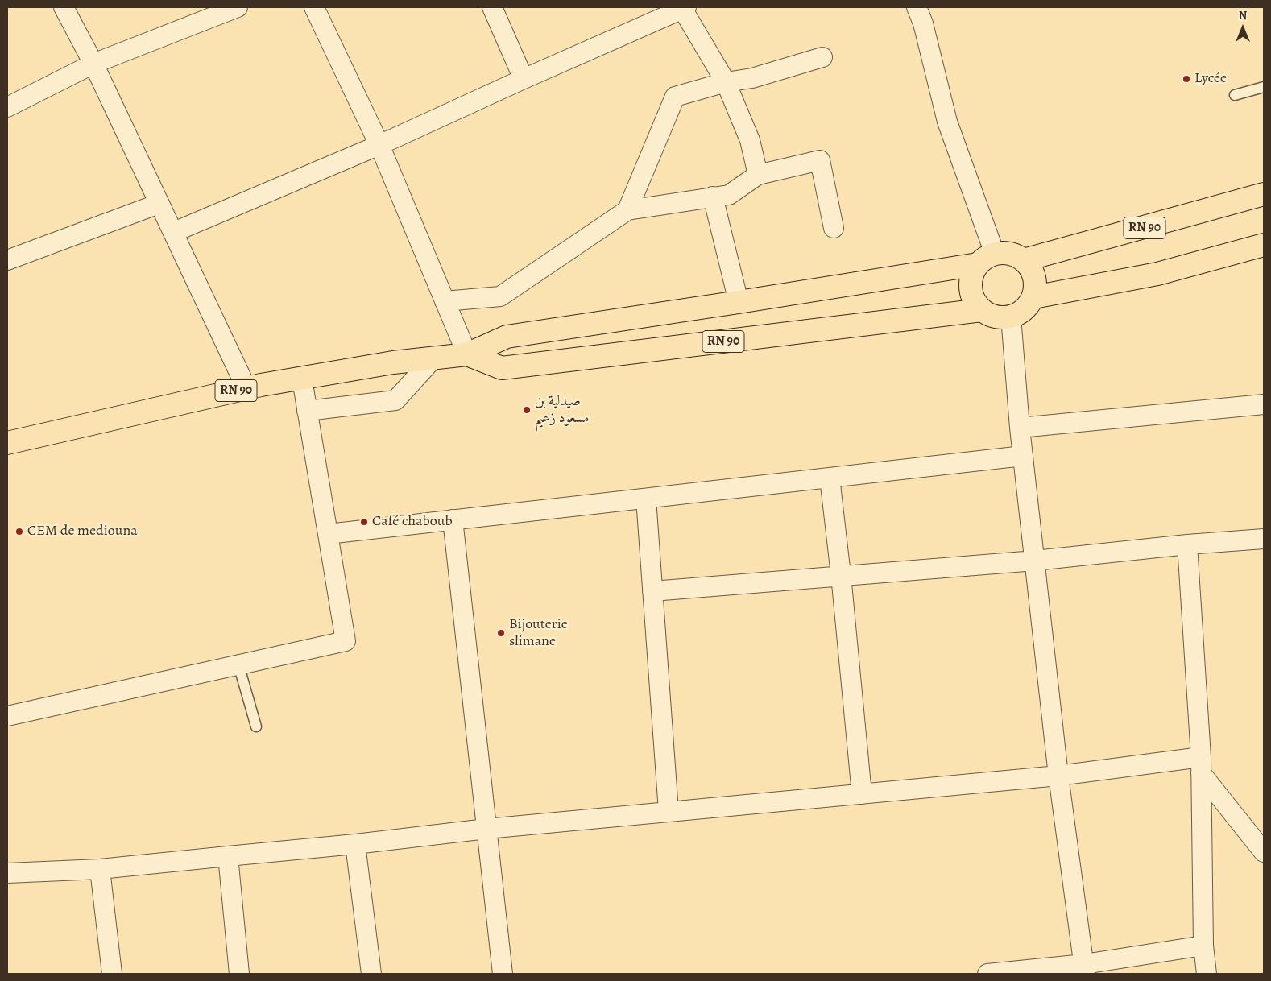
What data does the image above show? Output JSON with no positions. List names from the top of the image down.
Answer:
{
  "streets": {
    "main road": ["RN 90"]
  },
  "places": [
    "Lycée",
    "صيدلية بن مسعود زعيم",
    "Café chaboub",
    "CEM de mediouna",
    "Bijouterie slimane"
  ],
  "north": "top"
}
